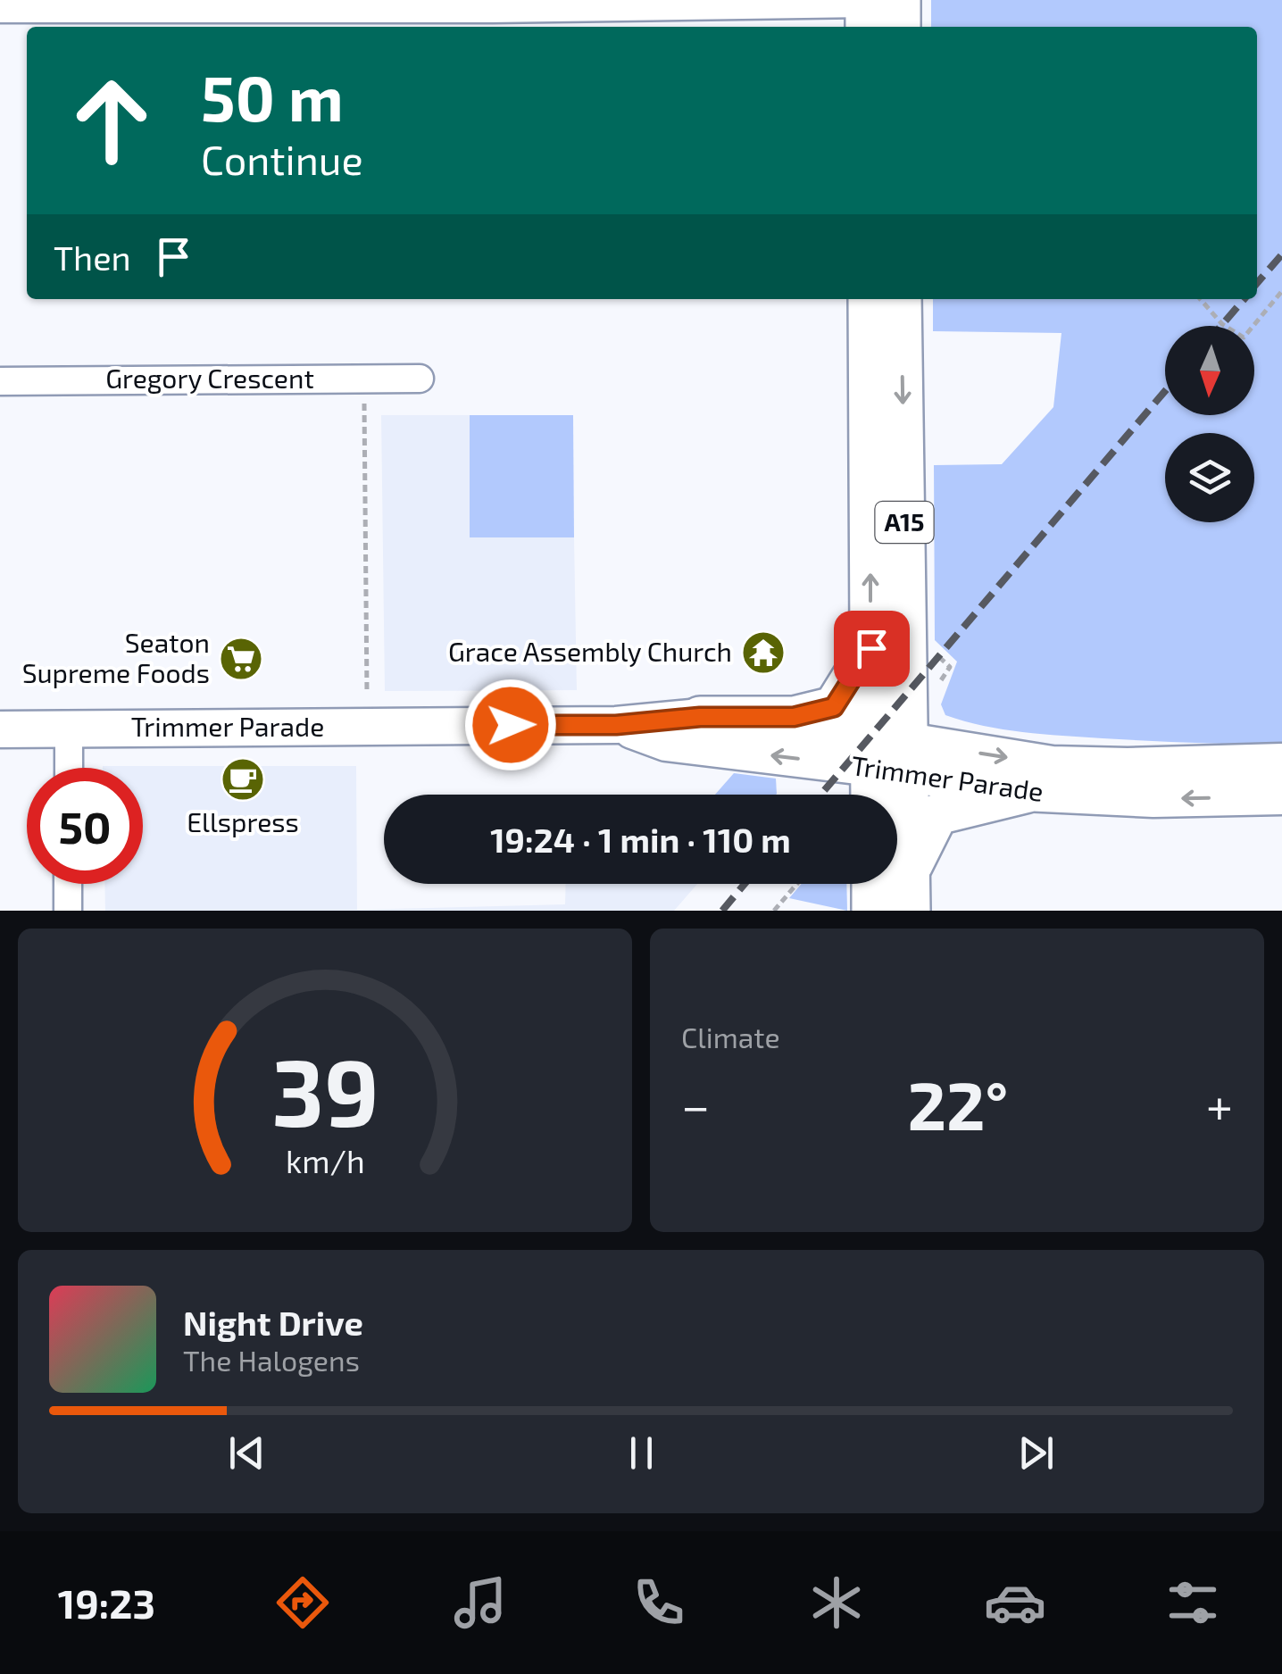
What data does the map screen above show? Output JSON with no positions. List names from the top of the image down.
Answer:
{
  "streets": {
    "main road": ["A15", "Trimmer Parade"],
    "street": ["Gregory Crescent"]
  },
  "crossings": [
    ["A15", "Trimmer Parade"]
  ],
  "places": {
    "temple": ["Grace Assembly Church"],
    "supermarket": ["Seaton Supreme Foods"],
    "cafe": ["Ellspress"]
  },
  "north": "bottom",
  "page": {
    "turn": ["50 m", "Continue"],
    "then": "Then",
    "limit": "50",
    "trip": "19:24 · 1 min · 110 m",
    "tile": "Climate",
    "heat": ["−", "22°", "+"],
    "song": ["Night Drive", "The Halogens"],
    "tabs": "19:23",
    "gauge": ["39", "km/h"]
  }
}
